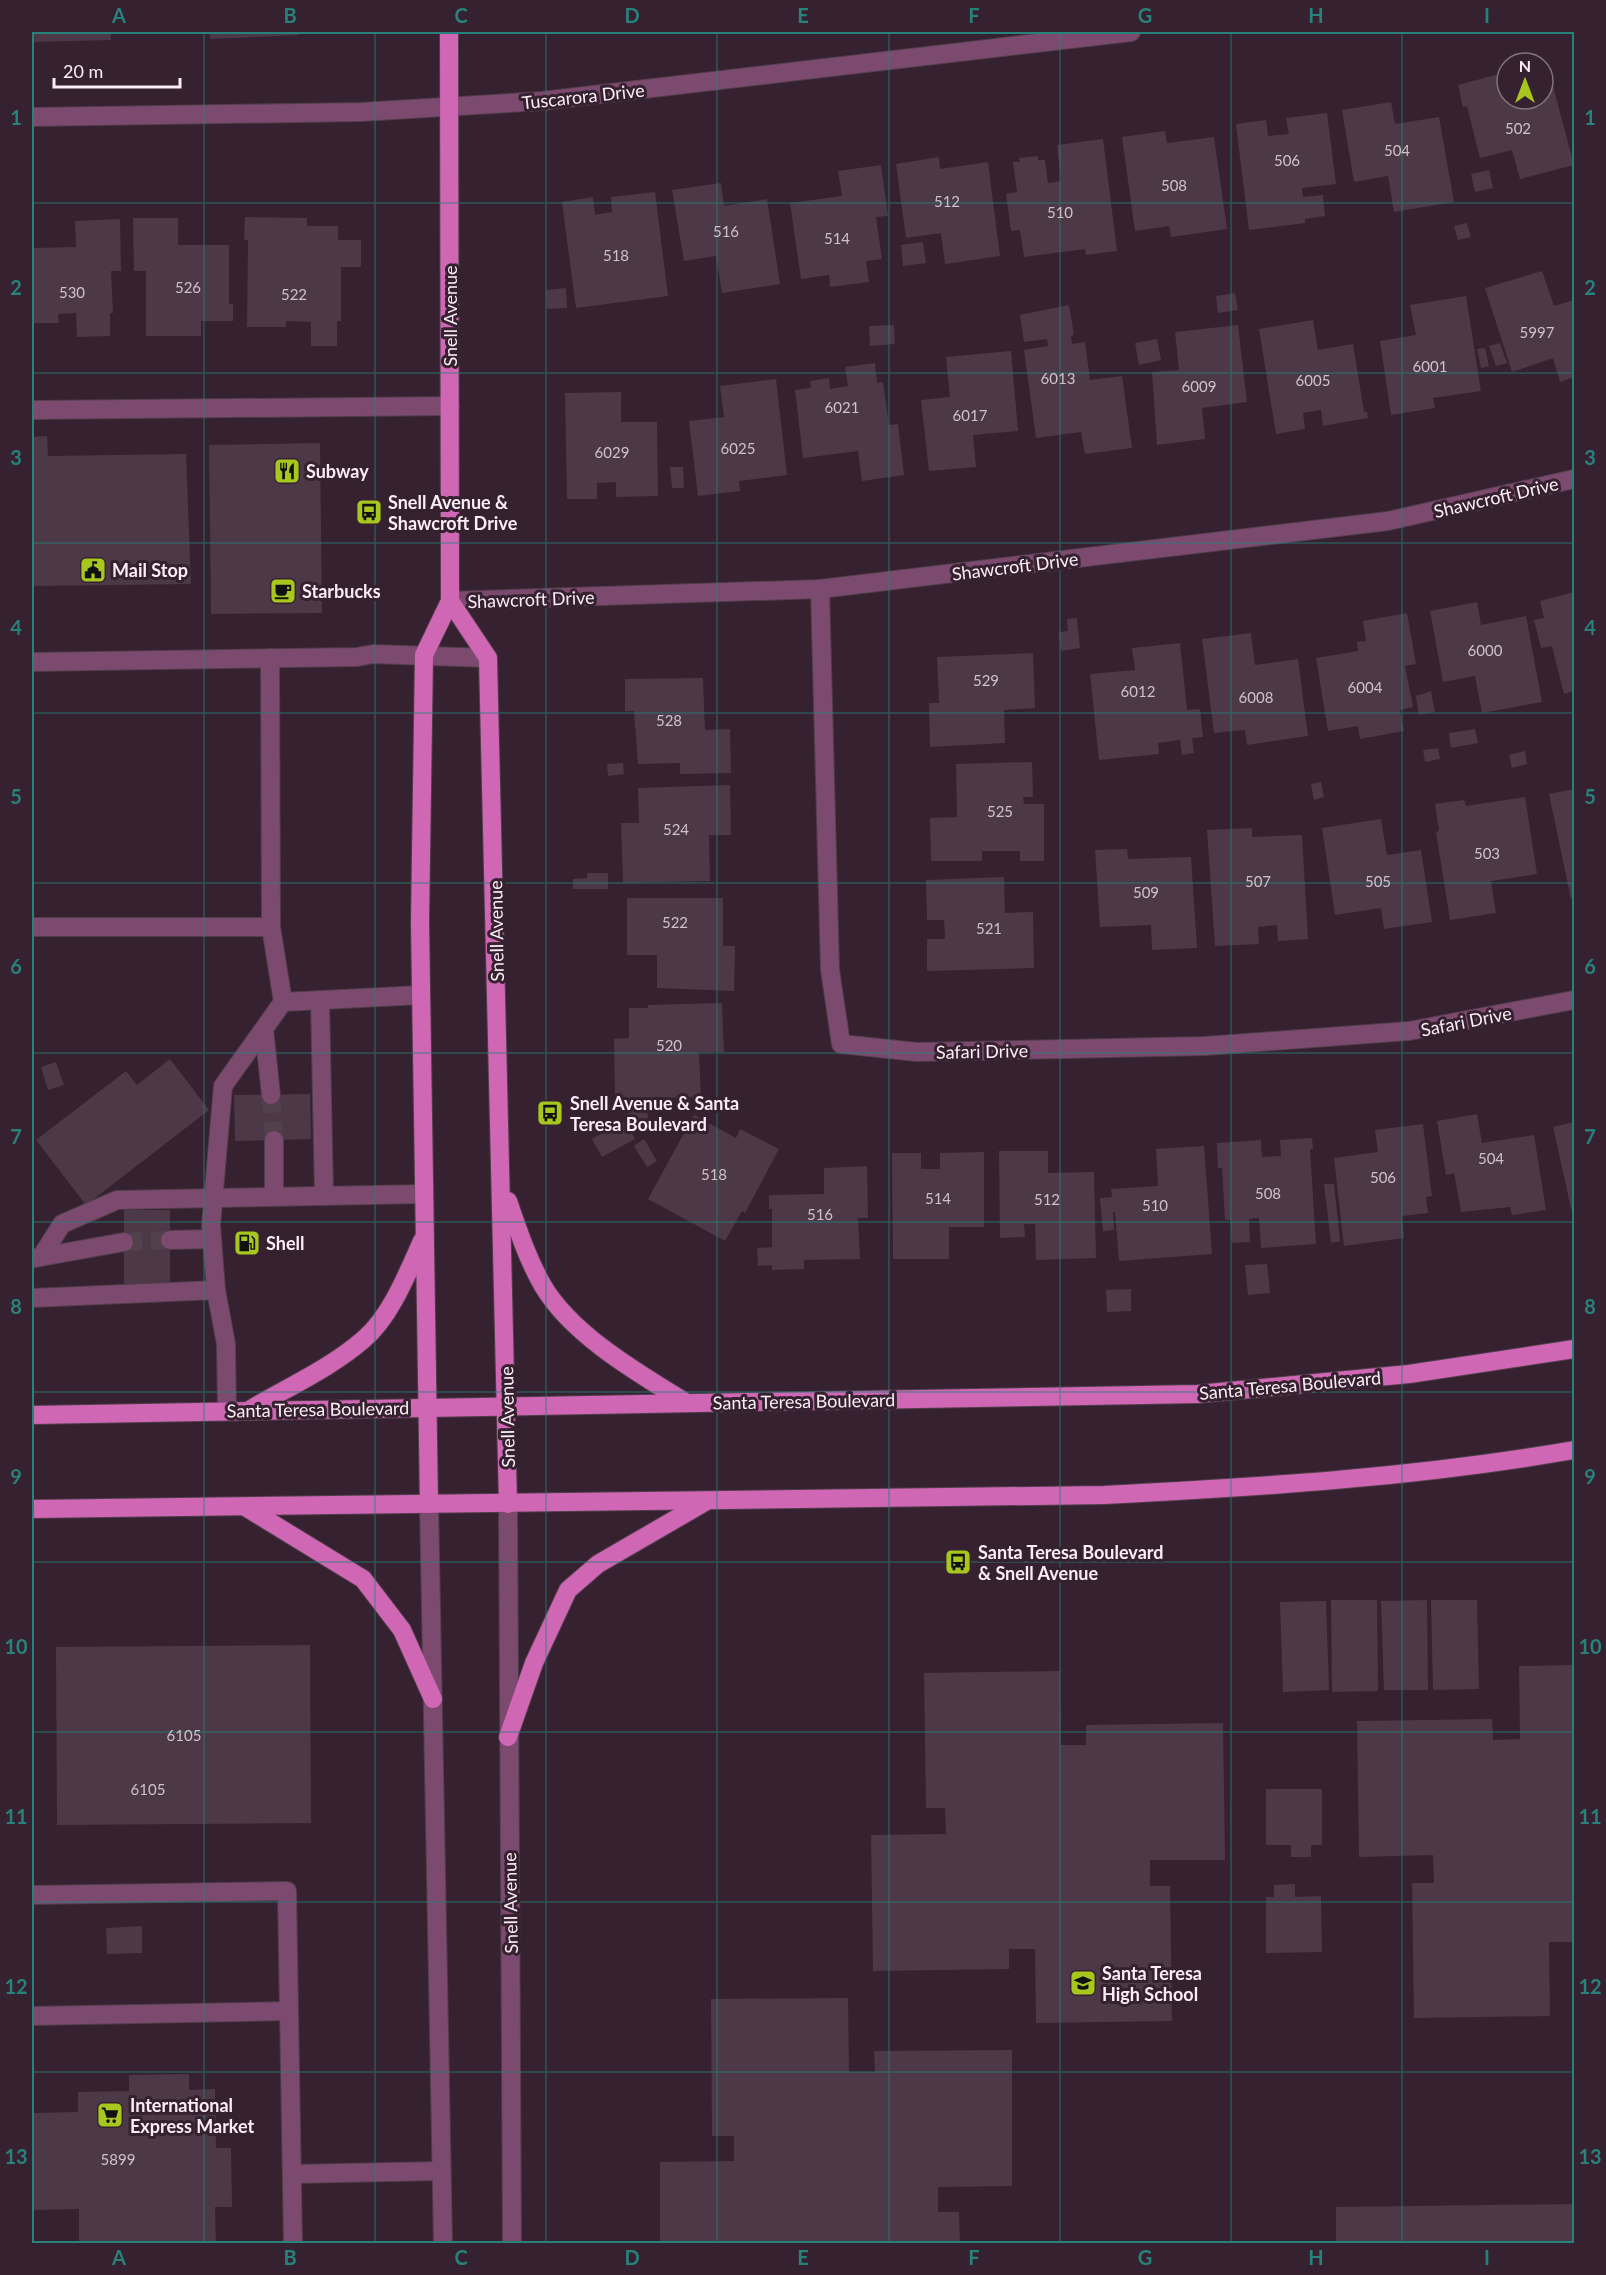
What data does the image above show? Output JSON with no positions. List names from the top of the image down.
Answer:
{
  "streets": {
    "main road": ["Snell Avenue", "Santa Teresa Boulevard"],
    "street": ["Tuscarora Drive", "Shawcroft Drive", "Safari Drive"]
  },
  "crossings": [
    ["Tuscarora Drive", "Snell Avenue"],
    ["Snell Avenue", "Shawcroft Drive"],
    ["Snell Avenue", "Santa Teresa Boulevard"],
    ["Shawcroft Drive", "Safari Drive"]
  ],
  "places": {
    "restaurant": ["Subway"],
    "bus stop": ["Snell Avenue & Shawcroft Drive", "Snell Avenue & Santa Teresa Boulevard", "Santa Teresa Boulevard & Snell Avenue"],
    "public building": ["Mail Stop"],
    "cafe": ["Starbucks"],
    "fuel station": ["Shell"],
    "school or university": ["Santa Teresa High School"],
    "supermarket": ["International Express Market"]
  },
  "house_numbers": [
    "502",
    "504",
    "506",
    "508",
    "512",
    "510",
    "516",
    "514",
    "518",
    "526",
    "530",
    "522",
    "5997",
    "6001",
    "6013",
    "6005",
    "6009",
    "6021",
    "6017",
    "6025",
    "6029",
    "6000",
    "529",
    "6004",
    "6012",
    "6008",
    "528",
    "525",
    "524",
    "503",
    "507",
    "505",
    "509",
    "522",
    "521",
    "520",
    "504",
    "518",
    "506",
    "508",
    "514",
    "512",
    "510",
    "516",
    "6105",
    "6105",
    "5899"
  ],
  "scale_bar": "20 m",
  "north": "top",
  "grid": {
    "columns": [
      "A",
      "B",
      "C",
      "D",
      "E",
      "F",
      "G",
      "H",
      "I"
    ],
    "rows": [
      "1",
      "2",
      "3",
      "4",
      "5",
      "6",
      "7",
      "8",
      "9",
      "10",
      "11",
      "12",
      "13"
    ]
  }
}
